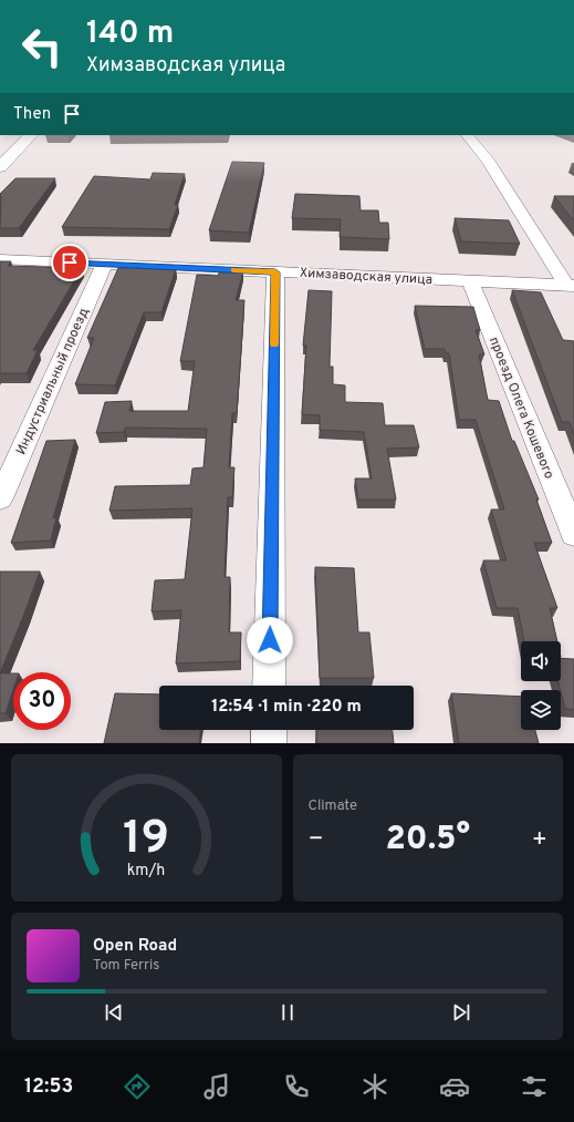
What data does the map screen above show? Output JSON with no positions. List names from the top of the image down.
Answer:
{
  "streets": {
    "street": ["Химзаводская улица", "Индустриальный проезд", "проезд Олега Кошевого"]
  },
  "crossings": [
    ["Химзаводская улица", "Индустриальный проезд"],
    ["Химзаводская улица", "проезд Олега Кошевого"]
  ],
  "page": {
    "turn": ["140 m", "Химзаводская улица"],
    "then": "Then",
    "limit": "30",
    "trip": "12:54 · 1 min · 220 m",
    "tile": "Climate",
    "heat": ["−", "20.5°", "+"],
    "song": ["Open Road", "Tom Ferris"],
    "tabs": "12:53",
    "gauge": ["19", "km/h"]
  }
}
